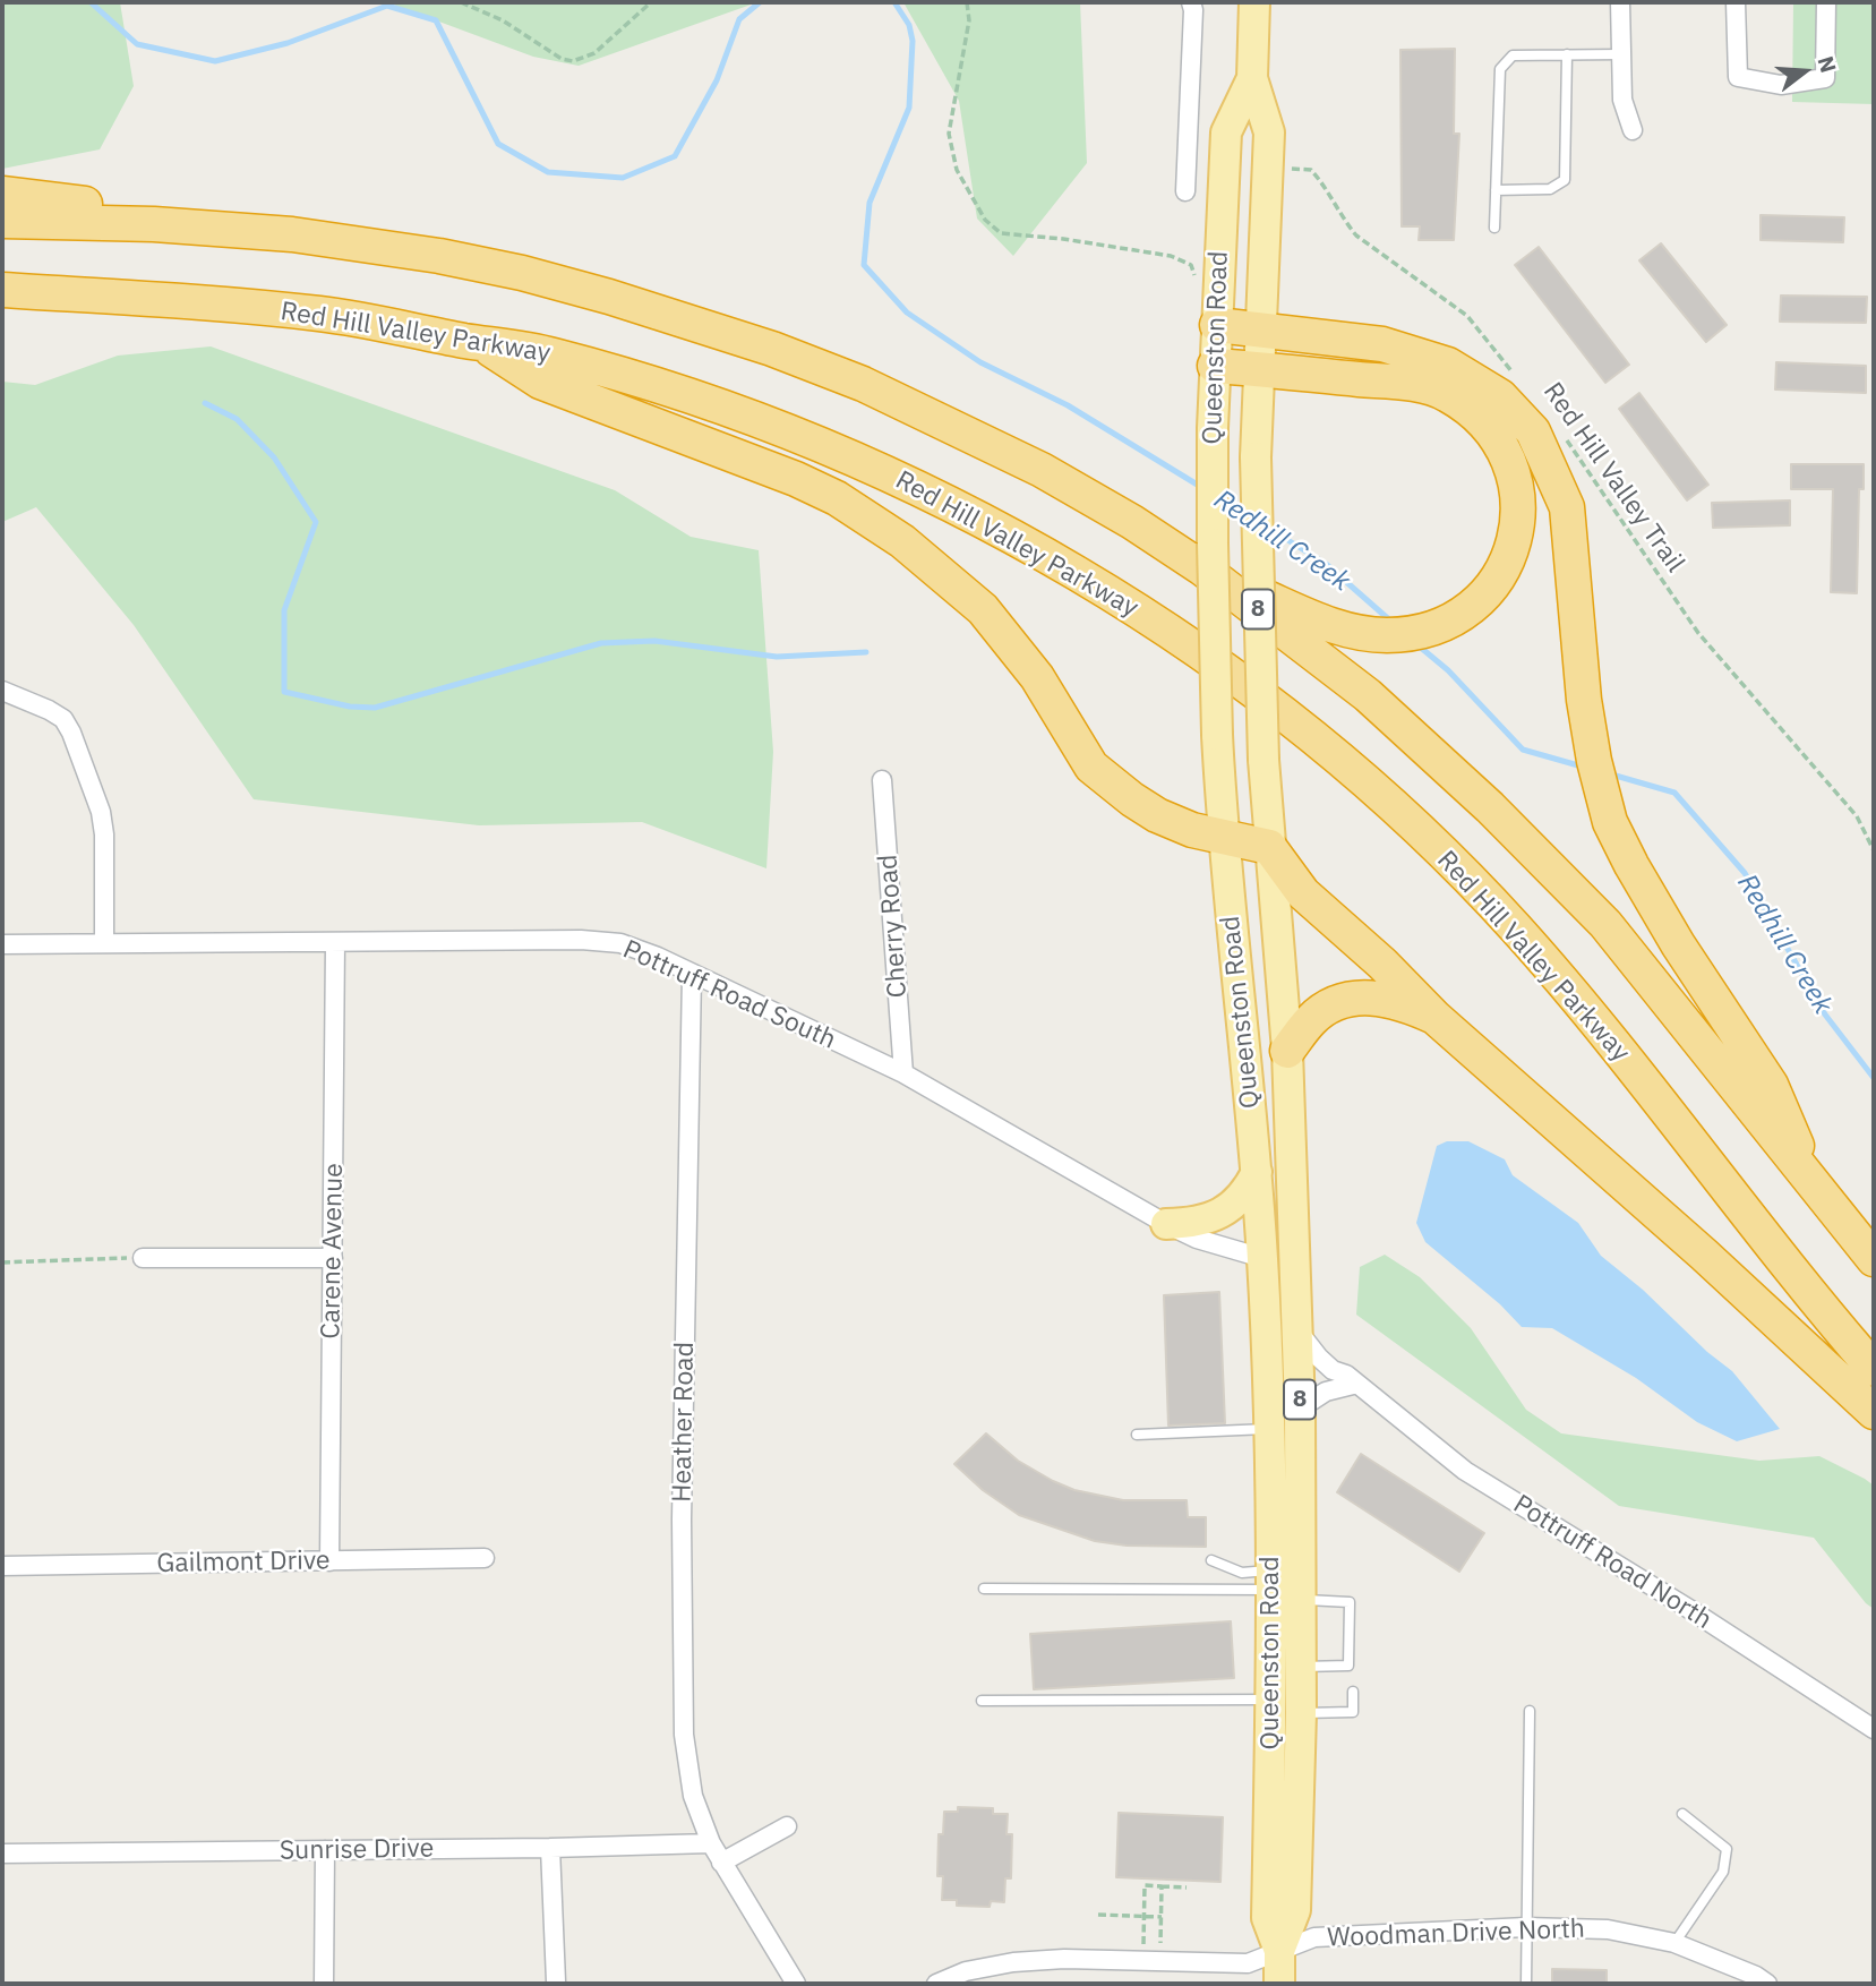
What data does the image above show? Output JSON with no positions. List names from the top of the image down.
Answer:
{
  "streets": {
    "highway": ["Red Hill Valley Parkway"],
    "main road": ["Queenston Road", "8"],
    "street": [
      "Cherry Road",
      "Pottruff Road South",
      "Carene Avenue",
      "Heather Road",
      "Gailmont Drive",
      "Pottruff Road North",
      "Sunrise Drive",
      "Woodman Drive North"
    ],
    "path": ["Red Hill Valley Trail"]
  },
  "crossings": [
    ["Queenston Road", "Pottruff Road South"],
    ["Queenston Road", "Pottruff Road North"],
    ["Queenston Road", "Woodman Drive North"],
    ["Cherry Road", "Pottruff Road South"],
    ["Pottruff Road South", "Carene Avenue"],
    ["Pottruff Road South", "Heather Road"],
    ["Carene Avenue", "Gailmont Drive"],
    ["Heather Road", "Sunrise Drive"]
  ],
  "water": ["Redhill Creek"],
  "north": "right"
}
